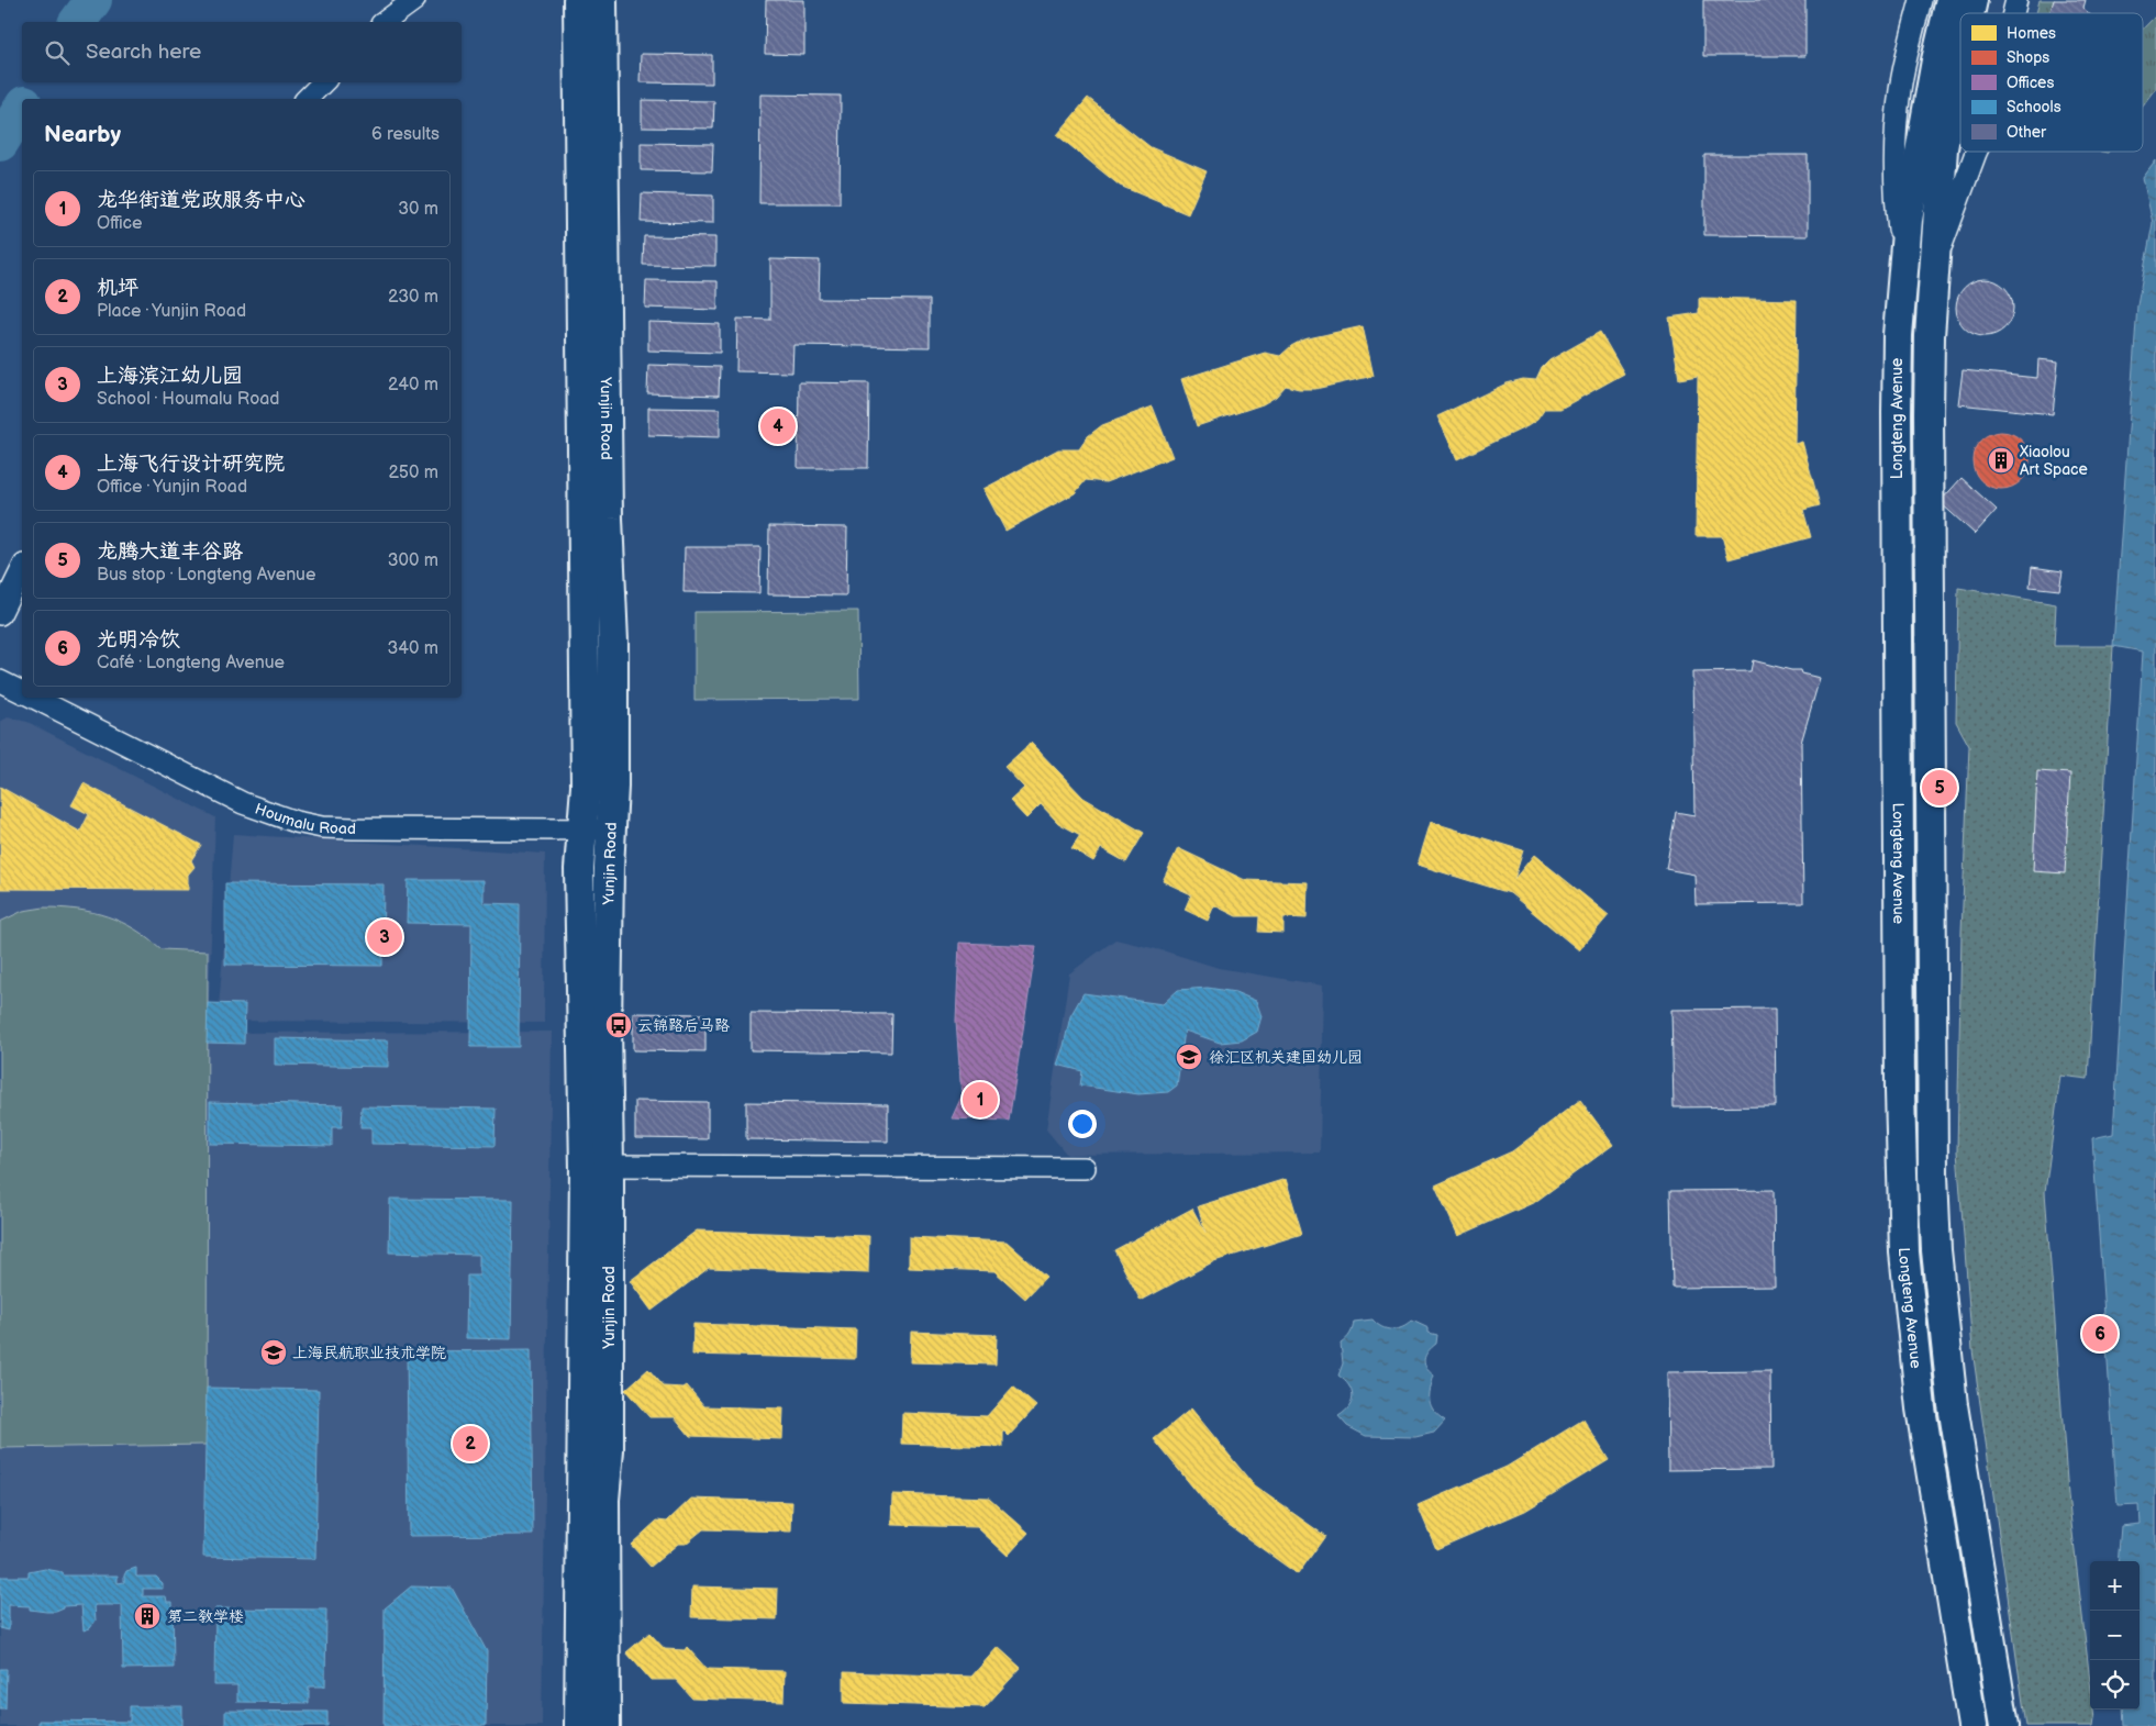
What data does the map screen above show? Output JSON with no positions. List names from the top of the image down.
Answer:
{
  "streets": {
    "main road": ["Yunjin Road", "Longteng Avenue"],
    "street": ["Houmalu Road"]
  },
  "crossings": [
    ["Yunjin Road", "Houmalu Road"]
  ],
  "places": {
    "building": ["Xiaolou Art Space", "第二教学楼"],
    "bus stop": ["云锦路后马路"],
    "school or university": ["徐汇区机关建国幼儿园", "上海民航职业技术学院"]
  },
  "legend": [
    "Homes",
    "Shops",
    "Offices",
    "Schools",
    "Other"
  ],
  "page": {
    "search": "Search here",
    "heading": ["Nearby", "6 results"],
    "list": [
      {
        "mark": "1",
        "name": "龙华街道党政服务中心",
        "note": "Office",
        "value": "30 m"
      },
      {
        "mark": "2",
        "name": "机坪",
        "note": "Place · Yunjin Road",
        "value": "230 m"
      },
      {
        "mark": "3",
        "name": "上海滨江幼儿园",
        "note": "School · Houmalu Road",
        "value": "240 m"
      },
      {
        "mark": "4",
        "name": "上海飞行设计研究院",
        "note": "Office · Yunjin Road",
        "value": "250 m"
      },
      {
        "mark": "5",
        "name": "龙腾大道丰谷路",
        "note": "Bus stop · Longteng Avenue",
        "value": "300 m"
      },
      {
        "mark": "6",
        "name": "光明冷饮",
        "note": "Café · Longteng Avenue",
        "value": "340 m"
      }
    ],
    "pins": [
      "4",
      "5",
      "3",
      "1",
      "6",
      "2"
    ],
    "map_buttons": ["+", "−"]
  }
}
